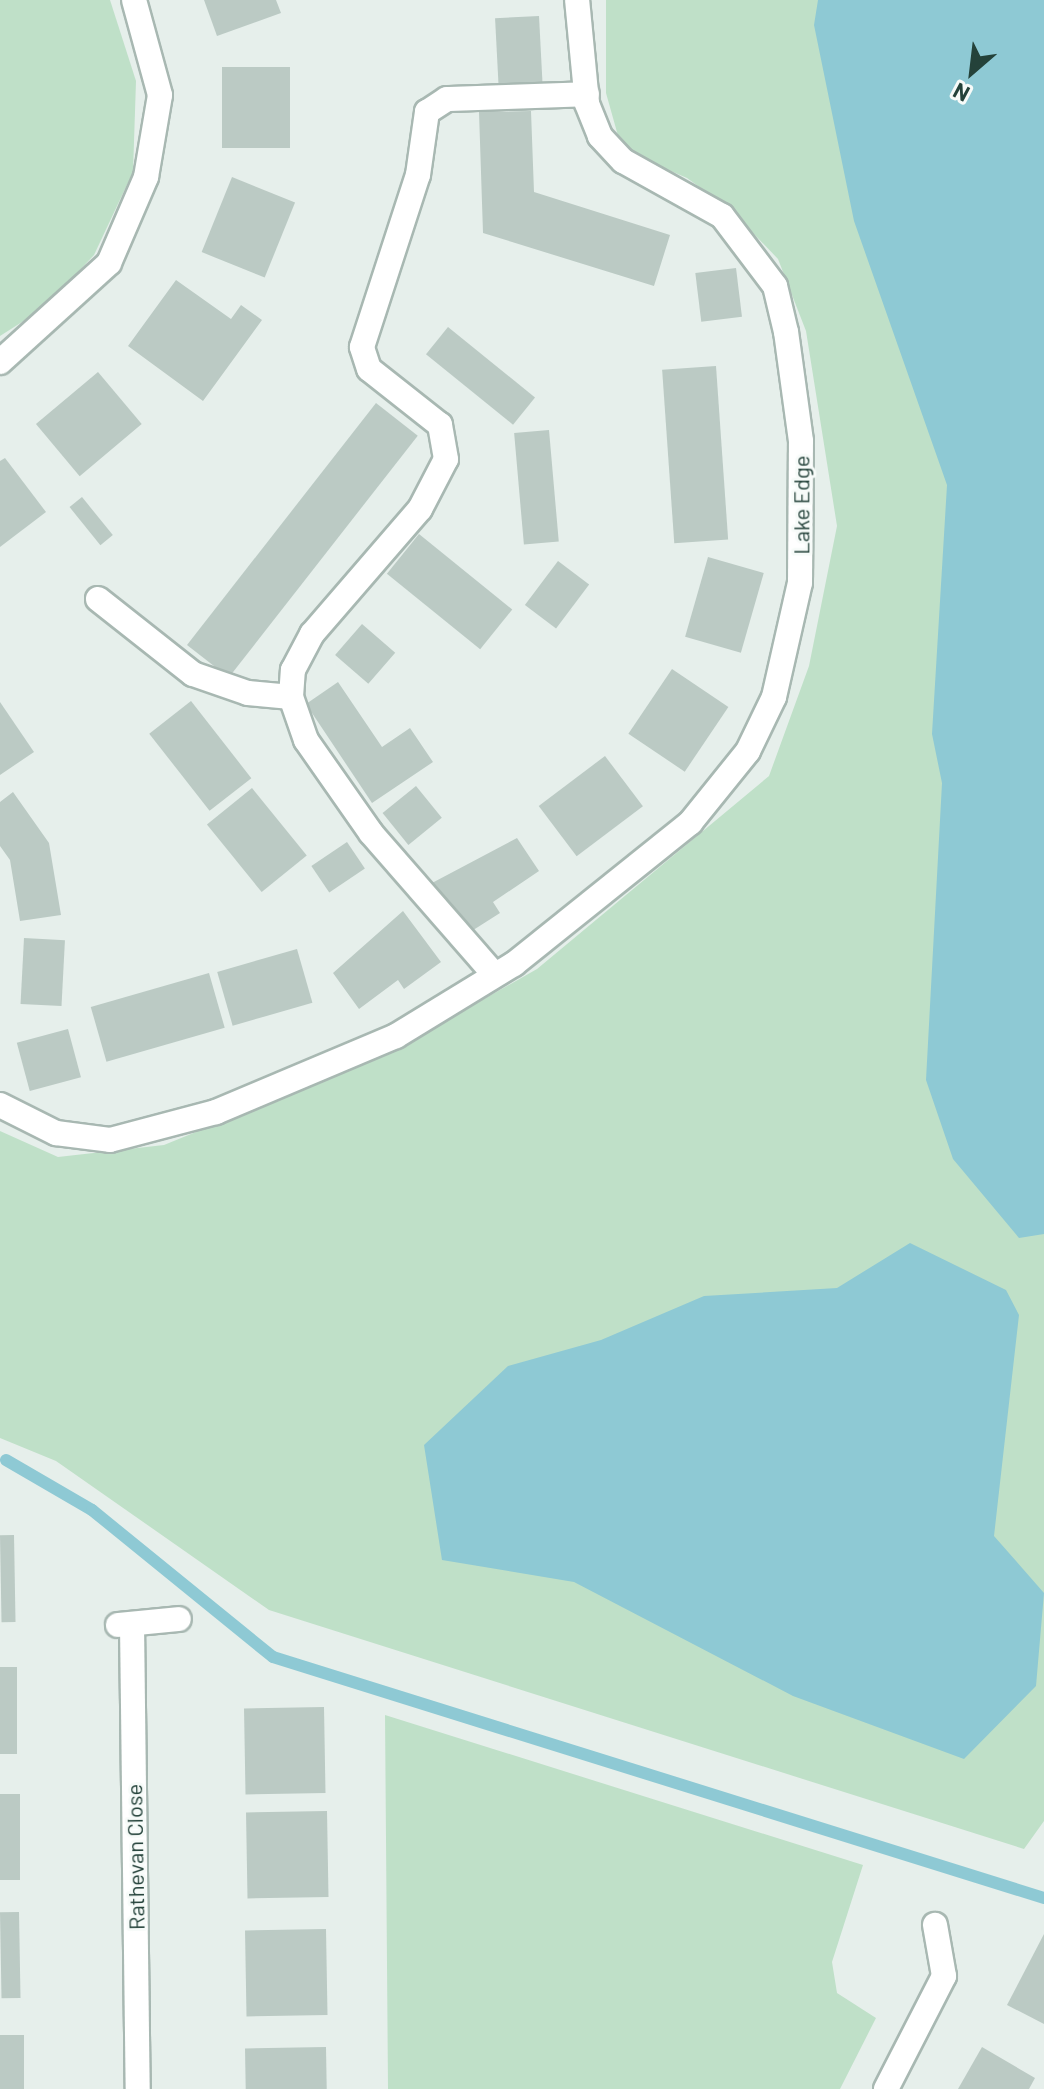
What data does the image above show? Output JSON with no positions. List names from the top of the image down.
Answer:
{
  "streets": {
    "street": ["Lake Edge", "Rathevan Close"]
  },
  "north": "bottom left"
}
